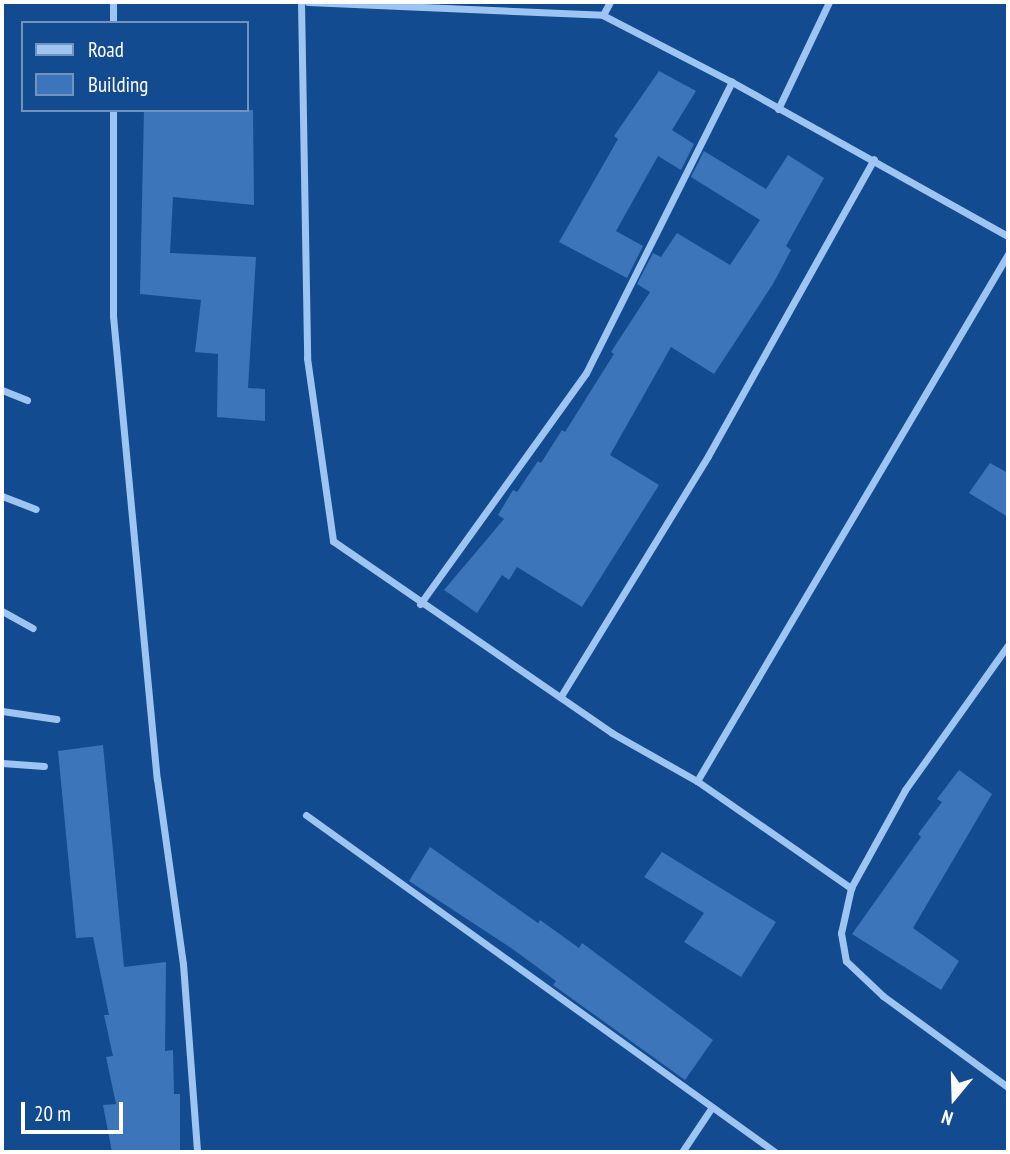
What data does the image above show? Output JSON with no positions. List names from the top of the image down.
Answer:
{
  "legend": ["Road", "Building"],
  "scale_bar": "20 m",
  "north": "bottom"
}
